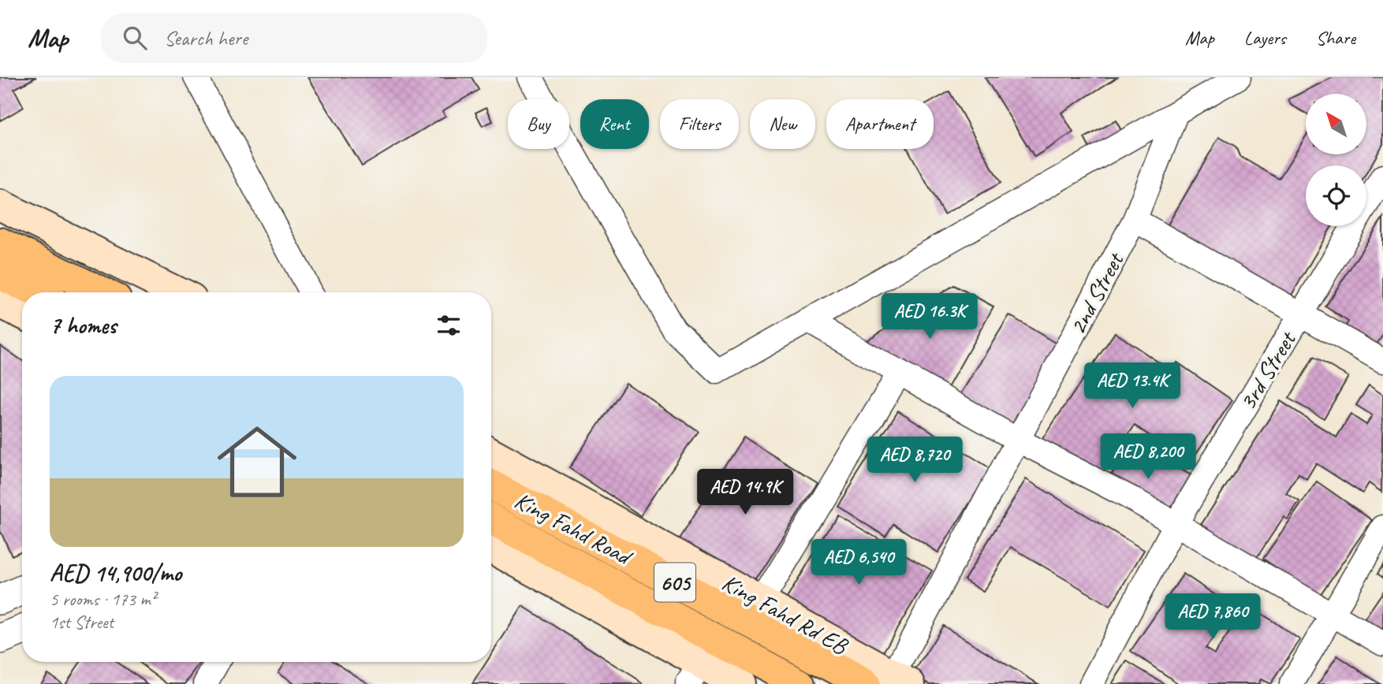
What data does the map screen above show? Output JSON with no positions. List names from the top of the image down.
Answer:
{
  "streets": {
    "highway": ["King Fahd Road", "605"],
    "main road": ["King Fahd Rd EB"],
    "street": ["2nd Street", "3rd Street"]
  },
  "crossings": [
    ["2nd Street", "King Fahd Rd EB"]
  ],
  "north": "top left",
  "page": {
    "header": "Map",
    "search": "Search here",
    "nav": ["Map", "Layers", "Share"],
    "chip": [
      "Buy",
      "Rent",
      "Filters",
      "New",
      "Apartment"
    ],
    "heading": "7 homes",
    "price": [
      "AED 16.3K",
      "AED 13.4K",
      "AED 8,200",
      "AED 8,720",
      "AED 14.9K",
      "AED 6,540",
      "AED 7,860"
    ],
    "list": [
      {
        "name": "AED 14,900/mo",
        "note": "5 rooms · 173 m² · 1st Street"
      }
    ]
  }
}
